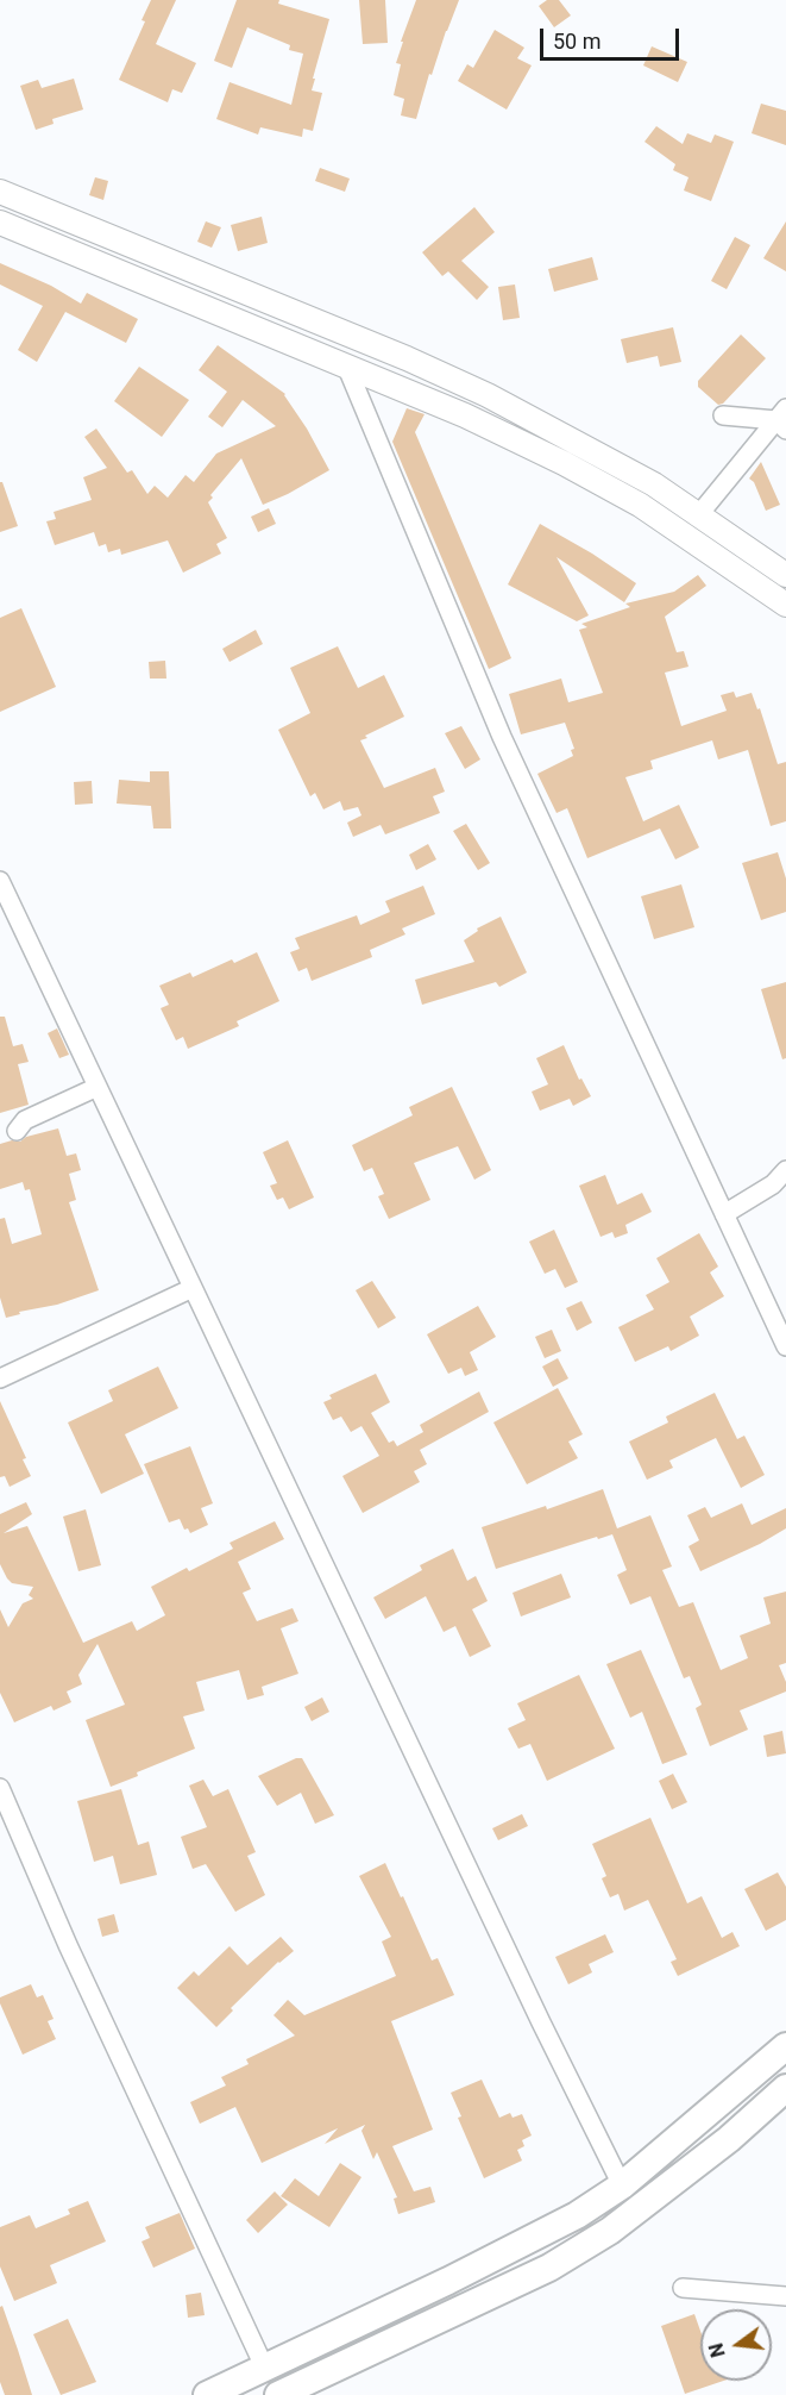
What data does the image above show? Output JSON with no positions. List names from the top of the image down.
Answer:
{
  "scale_bar": "50 m",
  "north": "left"
}
